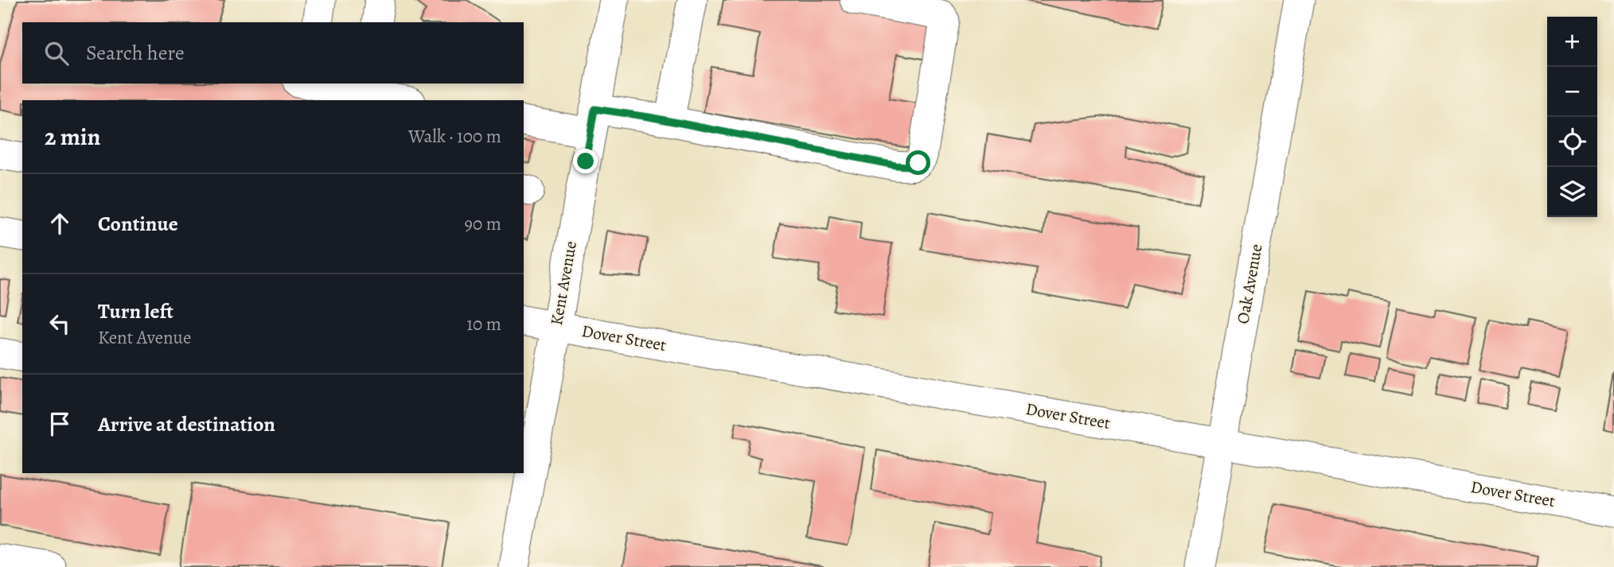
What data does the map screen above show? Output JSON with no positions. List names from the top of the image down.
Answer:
{
  "streets": {
    "street": ["Kent Avenue", "Oak Avenue", "Dover Street"]
  },
  "crossings": [
    ["Kent Avenue", "Dover Street"],
    ["Oak Avenue", "Dover Street"]
  ],
  "page": {
    "map_buttons": ["+", "−"],
    "search": "Search here",
    "heading": ["2 min", "Walk · 100 m"],
    "list": [
      ["Continue", "90 m"],
      ["Turn left", "Kent Avenue", "10 m"],
      "Arrive at destination"
    ]
  }
}
